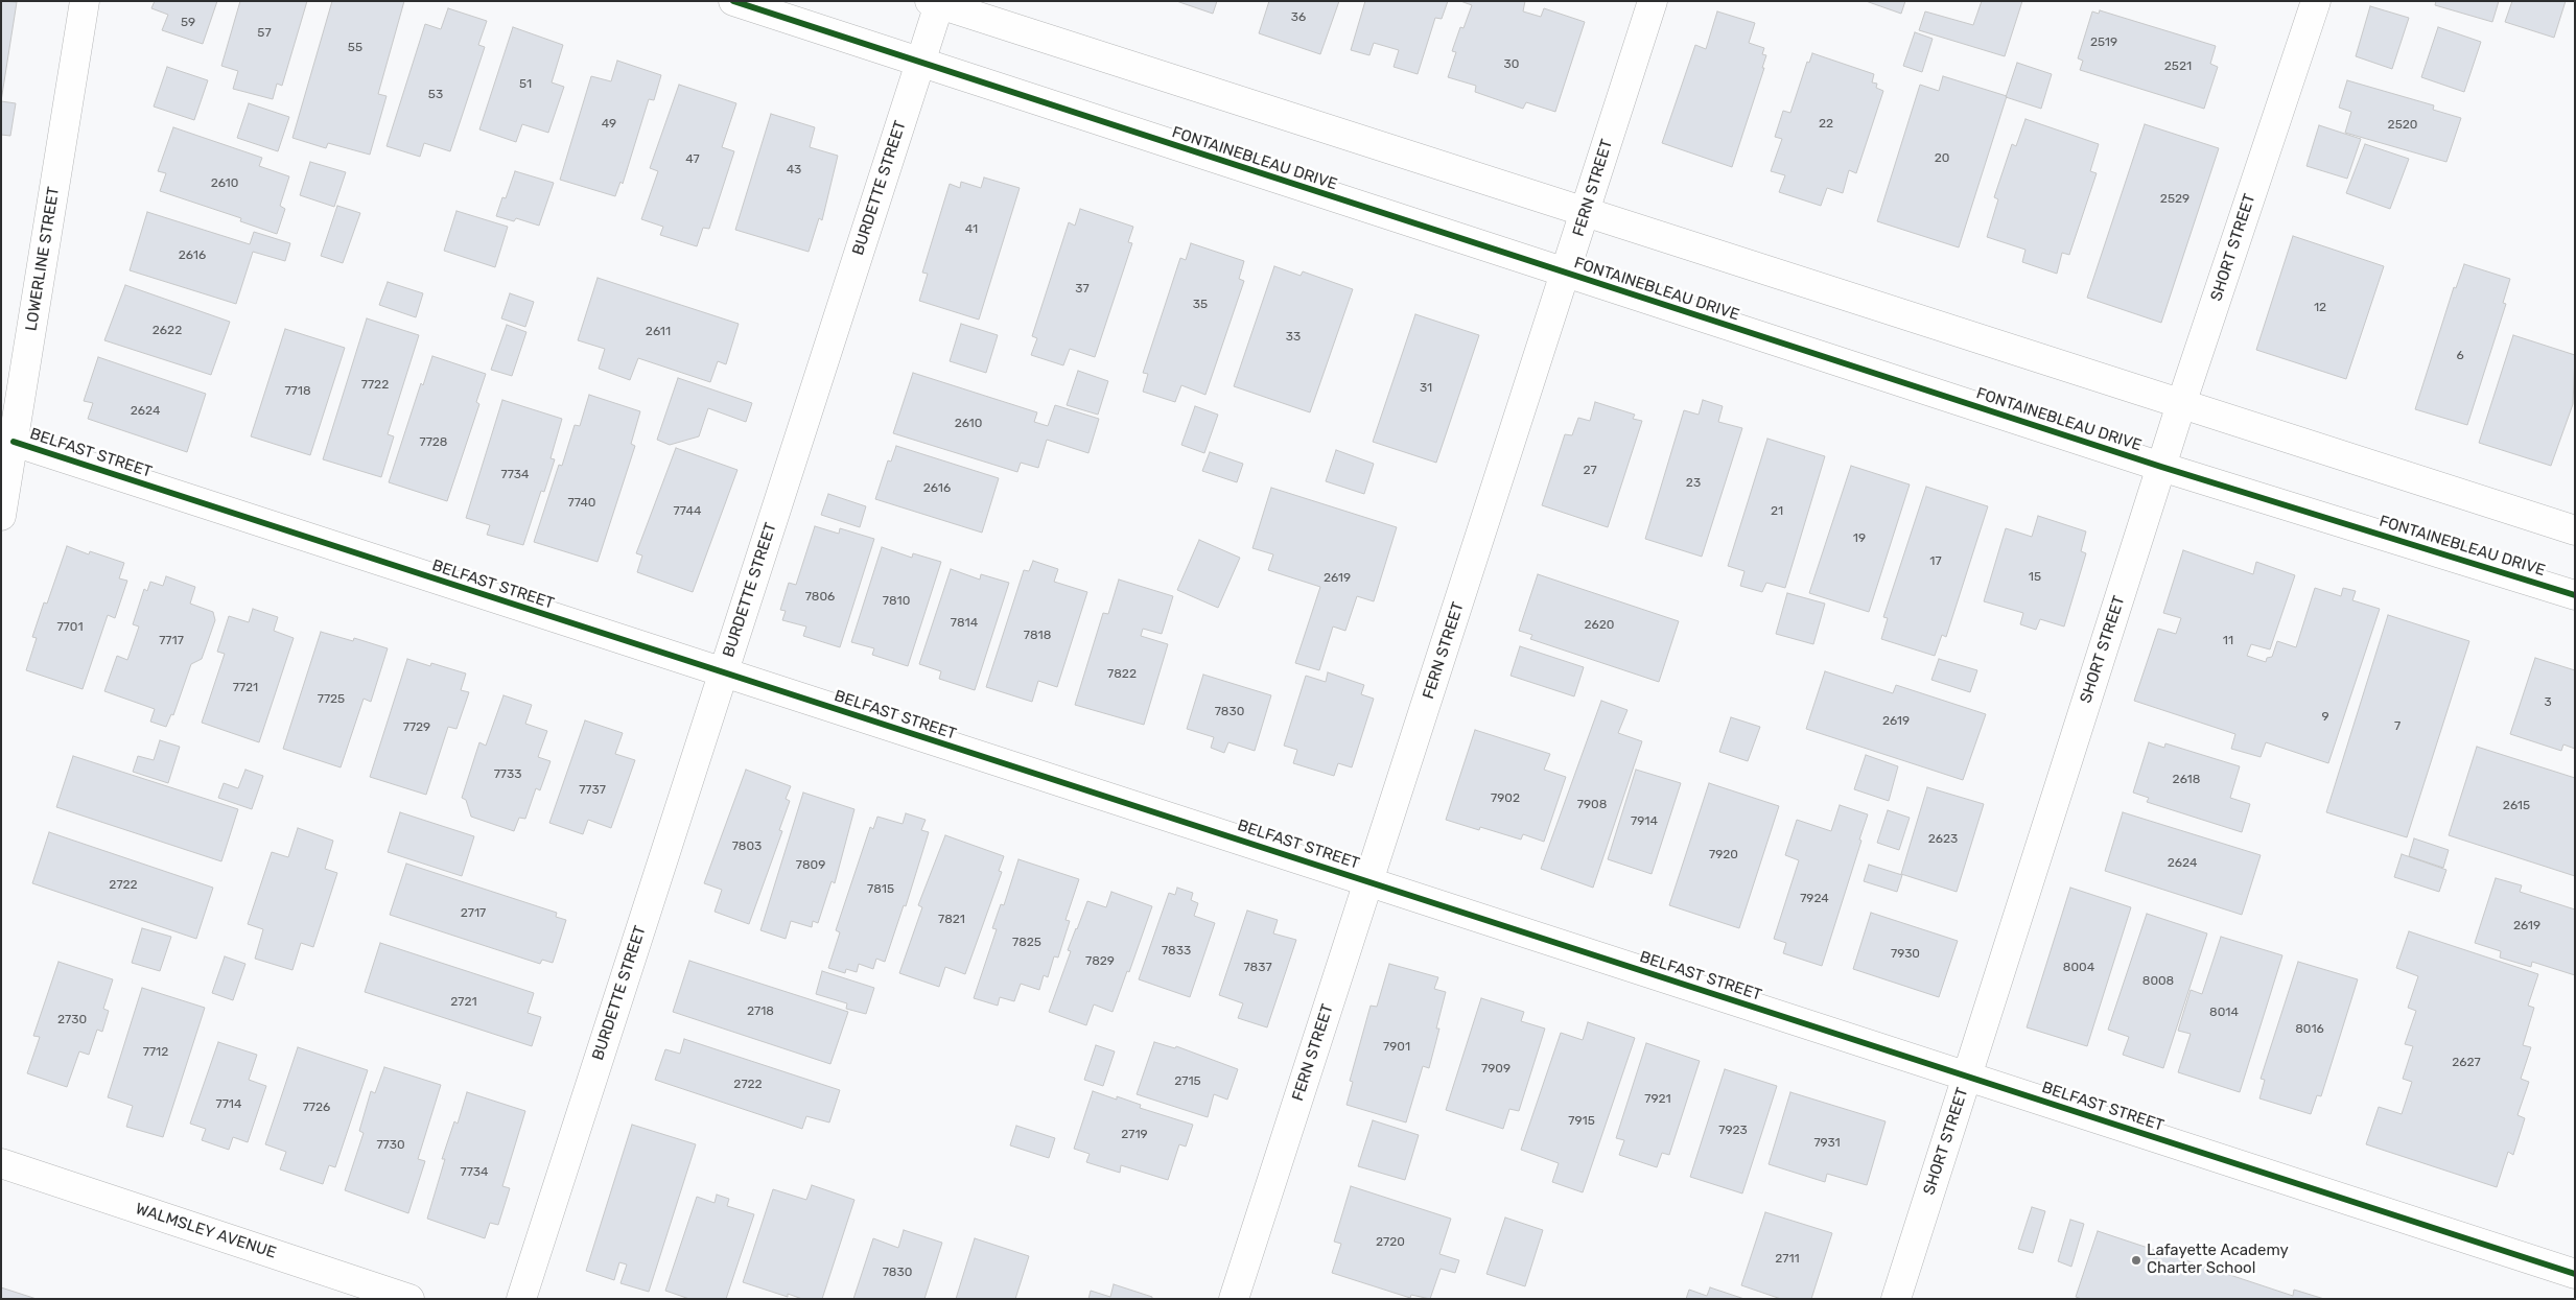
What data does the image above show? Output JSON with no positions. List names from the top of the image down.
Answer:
{
  "streets": {
    "street": [
      "FONTAINEBLEAU DRIVE",
      "BURDETTE STREET",
      "FERN STREET",
      "SHORT STREET",
      "LOWERLINE STREET",
      "BELFAST STREET",
      "WALMSLEY AVENUE"
    ]
  },
  "crossings": [
    ["FONTAINEBLEAU DRIVE", "BURDETTE STREET"],
    ["FONTAINEBLEAU DRIVE", "FERN STREET"],
    ["FONTAINEBLEAU DRIVE", "SHORT STREET"],
    ["BURDETTE STREET", "BELFAST STREET"],
    ["FERN STREET", "BELFAST STREET"],
    ["SHORT STREET", "BELFAST STREET"],
    ["LOWERLINE STREET", "BELFAST STREET"]
  ],
  "places": ["Lafayette Academy Charter School"],
  "house_numbers": [
    "36",
    "59",
    "57",
    "2519",
    "55",
    "30",
    "2521",
    "51",
    "53",
    "49",
    "22",
    "2520",
    "20",
    "47",
    "43",
    "2610",
    "2529",
    "41",
    "2616",
    "37",
    "35",
    "12",
    "2622",
    "2611",
    "33",
    "6",
    "7722",
    "31",
    "7718",
    "2624",
    "2610",
    "7728",
    "27",
    "7734",
    "23",
    "2616",
    "7740",
    "7744",
    "21",
    "19",
    "17",
    "15",
    "2619",
    "7806",
    "7810",
    "7814",
    "2620",
    "7701",
    "7818",
    "7717",
    "11",
    "7822",
    "7721",
    "7725",
    "3",
    "7830",
    "9",
    "2619",
    "7",
    "7729",
    "7733",
    "2618",
    "7737",
    "7902",
    "7908",
    "2615",
    "7914",
    "2623",
    "7803",
    "7920",
    "2624",
    "7809",
    "2722",
    "7815",
    "7924",
    "2717",
    "7821",
    "2619",
    "7825",
    "7833",
    "7930",
    "7829",
    "7837",
    "8004",
    "8008",
    "2721",
    "2718",
    "8014",
    "2730",
    "8016",
    "7901",
    "7712",
    "2627",
    "7909",
    "2715",
    "2722",
    "7921",
    "7714",
    "7726",
    "7915",
    "7923",
    "2719",
    "7931",
    "7730",
    "7734",
    "2720",
    "2711",
    "7830"
  ]
}
